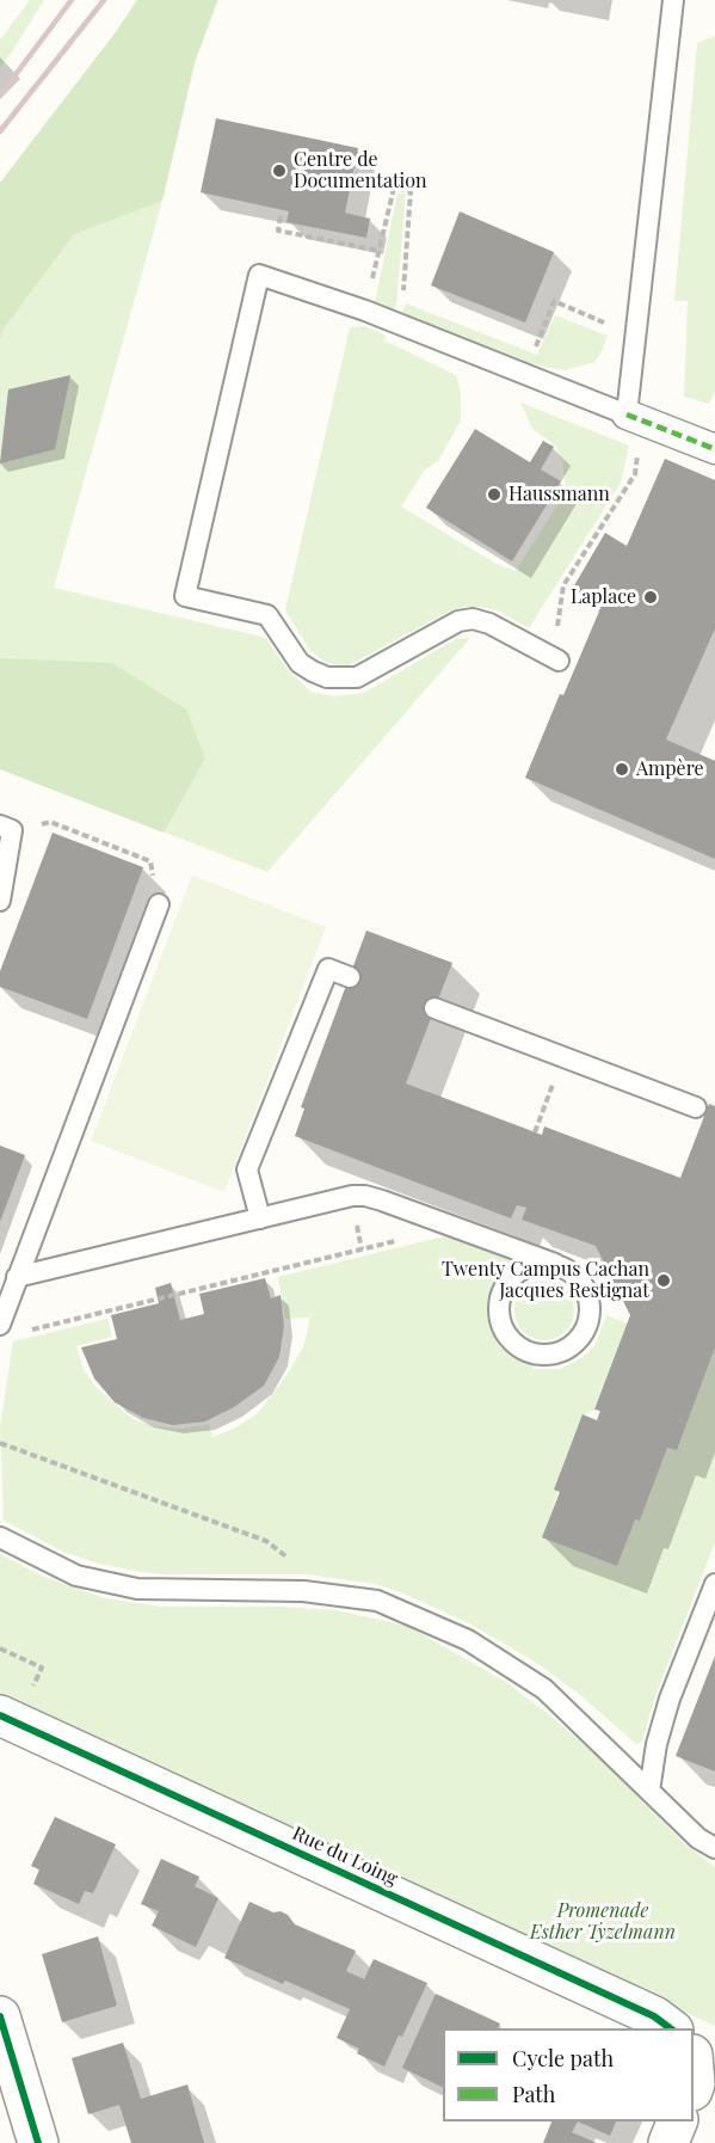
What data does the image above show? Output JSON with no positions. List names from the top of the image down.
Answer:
{
  "streets": {
    "street": ["Rue du Loing"]
  },
  "parks": ["Promenade Esther Tyzelmann"],
  "places": [
    "Centre de Documentation",
    "Haussmann",
    "Laplace",
    "Ampère",
    "Twenty Campus Cachan Jacques Restignat"
  ],
  "legend": ["Cycle path", "Path"]
}
